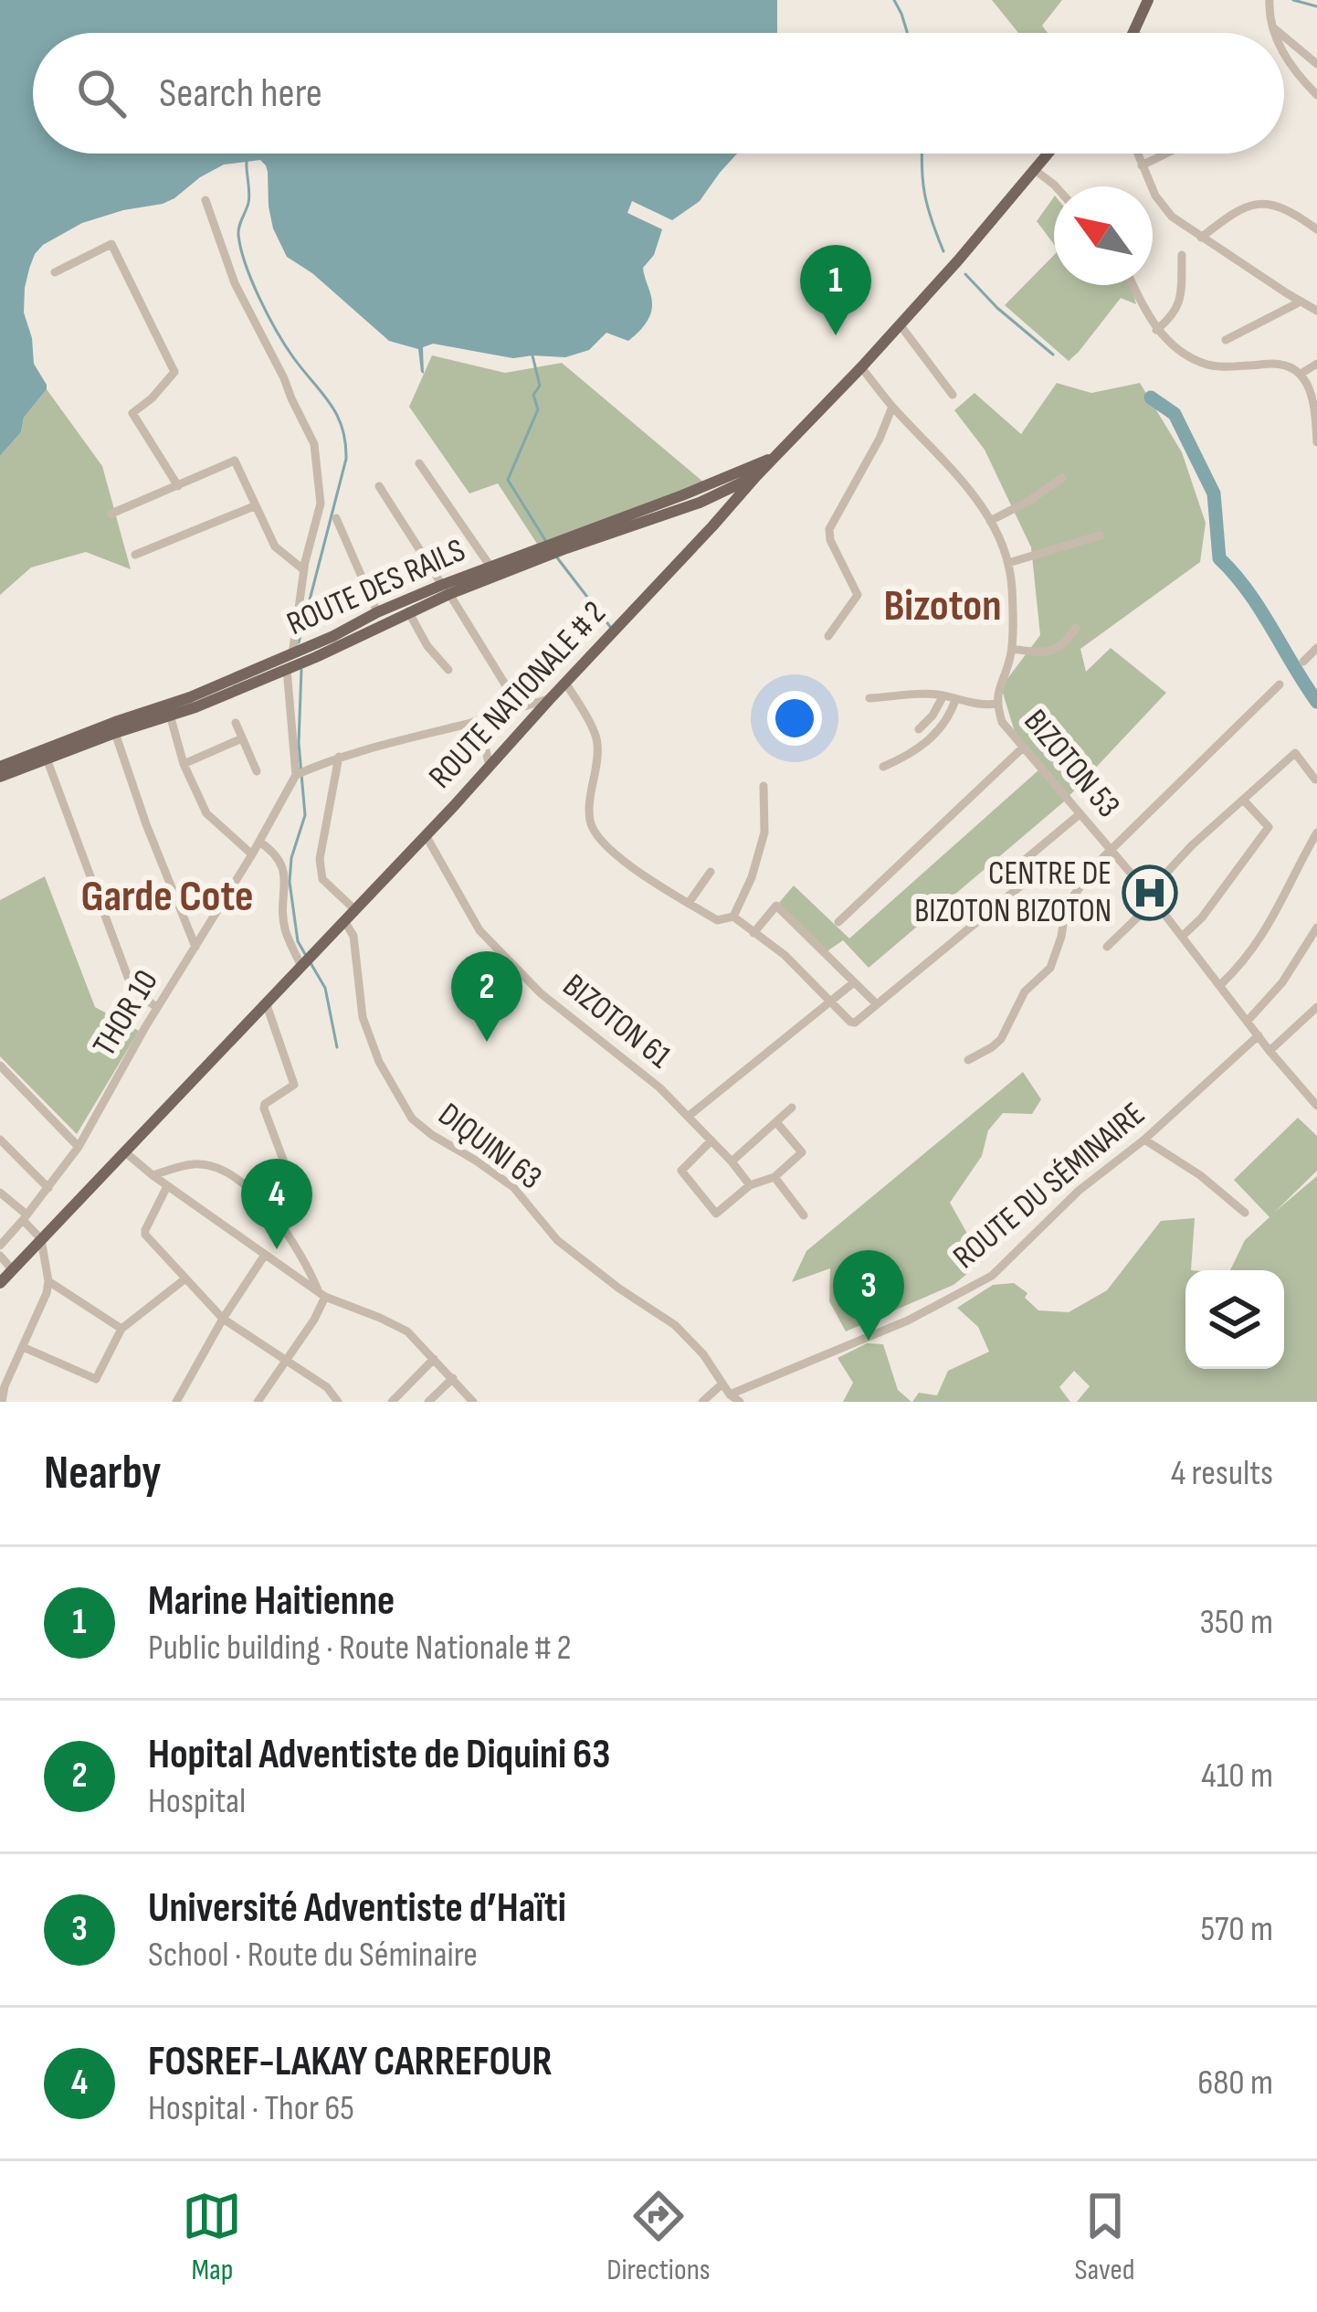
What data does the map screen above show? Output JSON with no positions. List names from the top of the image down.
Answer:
{
  "streets": {
    "main road": ["ROUTE DES RAILS", "ROUTE NATIONALE # 2"],
    "street": [
      "BIZOTON 53",
      "THOR 10",
      "BIZOTON 61",
      "DIQUINI 63",
      "ROUTE DU SÉMINAIRE"
    ]
  },
  "crossings": [
    ["ROUTE DES RAILS", "ROUTE NATIONALE # 2"],
    ["ROUTE NATIONALE # 2", "BIZOTON 53"],
    ["ROUTE NATIONALE # 2", "BIZOTON 61"],
    ["ROUTE NATIONALE # 2", "DIQUINI 63"],
    ["BIZOTON 53", "ROUTE DU SÉMINAIRE"],
    ["DIQUINI 63", "ROUTE DU SÉMINAIRE"]
  ],
  "districts": ["Bizoton", "Garde Cote"],
  "places": {
    "hospital": ["CENTRE DE BIZOTON BIZOTON"]
  },
  "north": "top left",
  "page": {
    "search": "Search here",
    "pins": [
      "1",
      "2",
      "4",
      "3"
    ],
    "heading": ["Nearby", "4 results"],
    "list": [
      {
        "mark": "1",
        "name": "Marine Haitienne",
        "note": "Public building · Route Nationale # 2",
        "value": "350 m"
      },
      {
        "mark": "2",
        "name": "Hopital Adventiste de Diquini 63",
        "note": "Hospital",
        "value": "410 m"
      },
      {
        "mark": "3",
        "name": "Université Adventiste d’Haïti",
        "note": "School · Route du Séminaire",
        "value": "570 m"
      },
      {
        "mark": "4",
        "name": "FOSREF-LAKAY CARREFOUR",
        "note": "Hospital · Thor 65",
        "value": "680 m"
      }
    ],
    "nav": ["Map", "Directions", "Saved"]
  }
}
